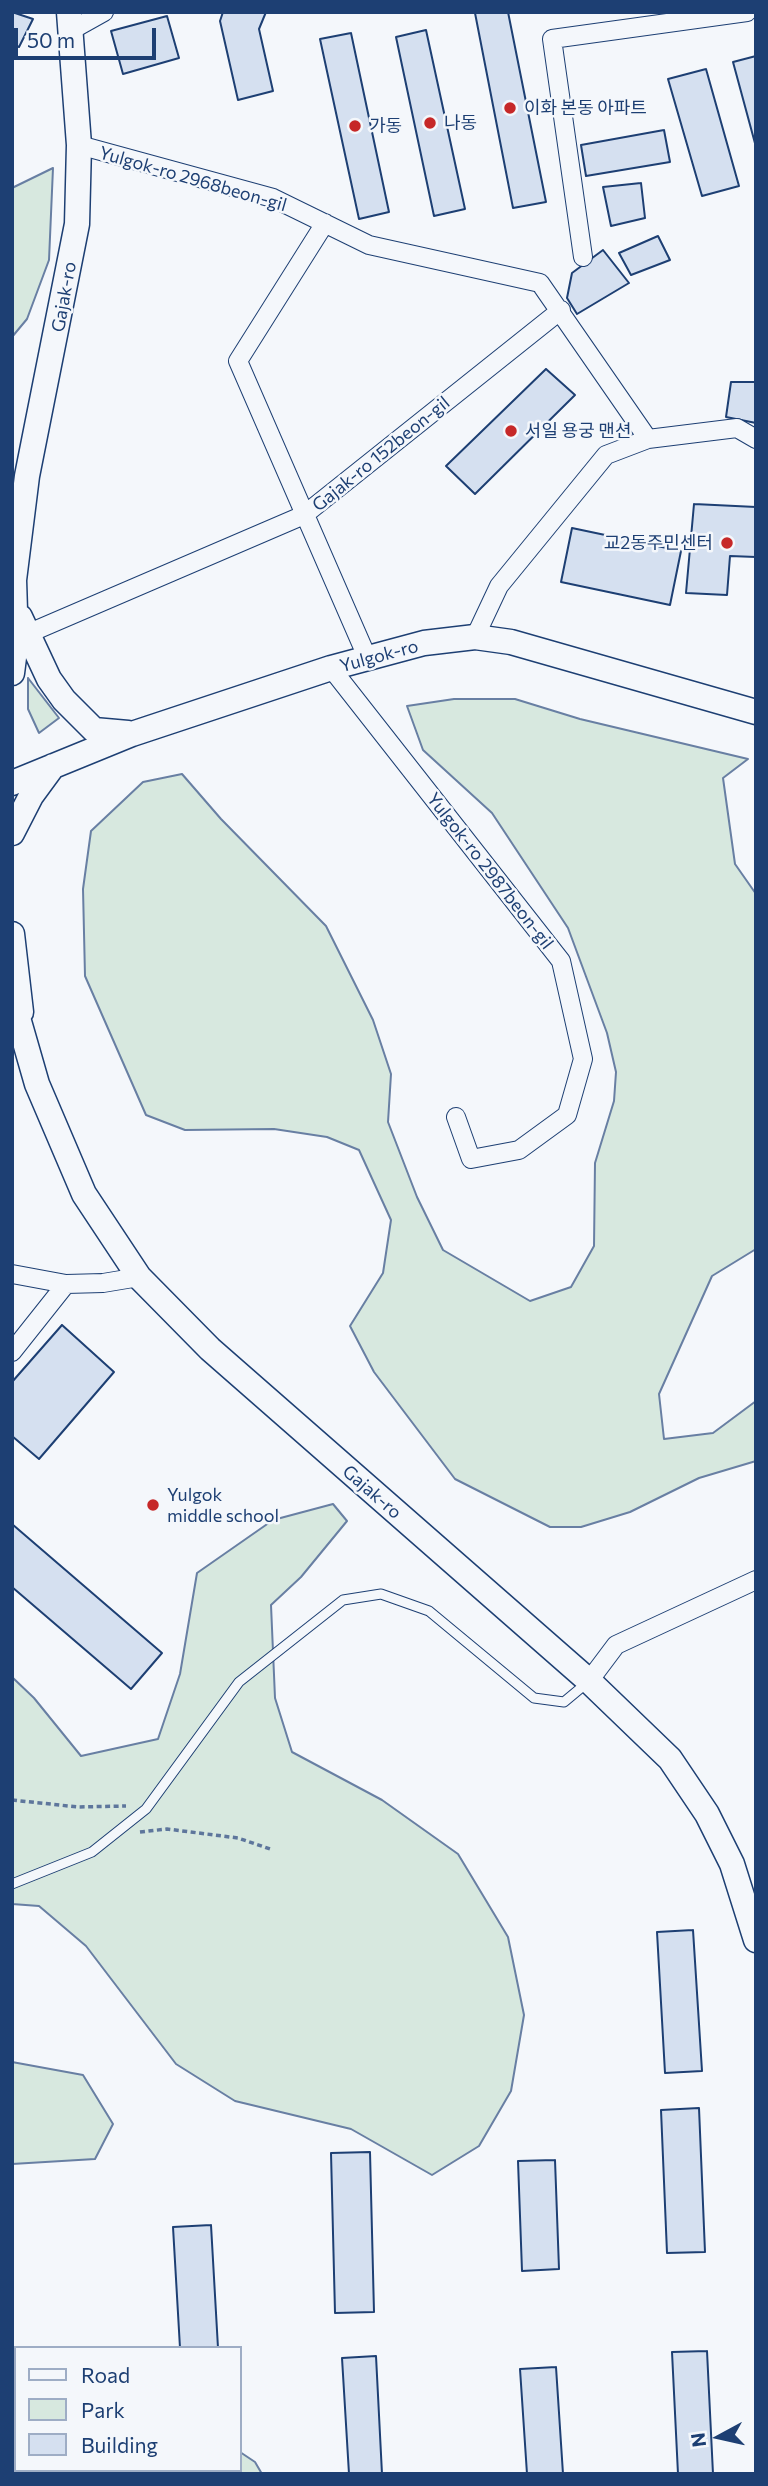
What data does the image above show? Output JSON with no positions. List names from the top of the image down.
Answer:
{
  "streets": {
    "street": [
      "Yulgok-ro 2968beon-gil",
      "Gajak-ro",
      "Gajak-ro 152beon-gil",
      "Yulgok-ro",
      "Yulgok-ro 2987beon-gil"
    ]
  },
  "crossings": [
    ["Yulgok-ro 2968beon-gil", "Gajak-ro"],
    ["Yulgok-ro 2968beon-gil", "Gajak-ro 152beon-gil"],
    ["Yulgok-ro", "Yulgok-ro 2987beon-gil"]
  ],
  "places": [
    "이화 본동 아파트",
    "나동",
    "가동",
    "서일 용궁 맨션",
    "교2동주민센터",
    "Yulgok middle school"
  ],
  "legend": ["Road", "Park", "Building"],
  "scale_bar": "50 m",
  "north": "left"
}
